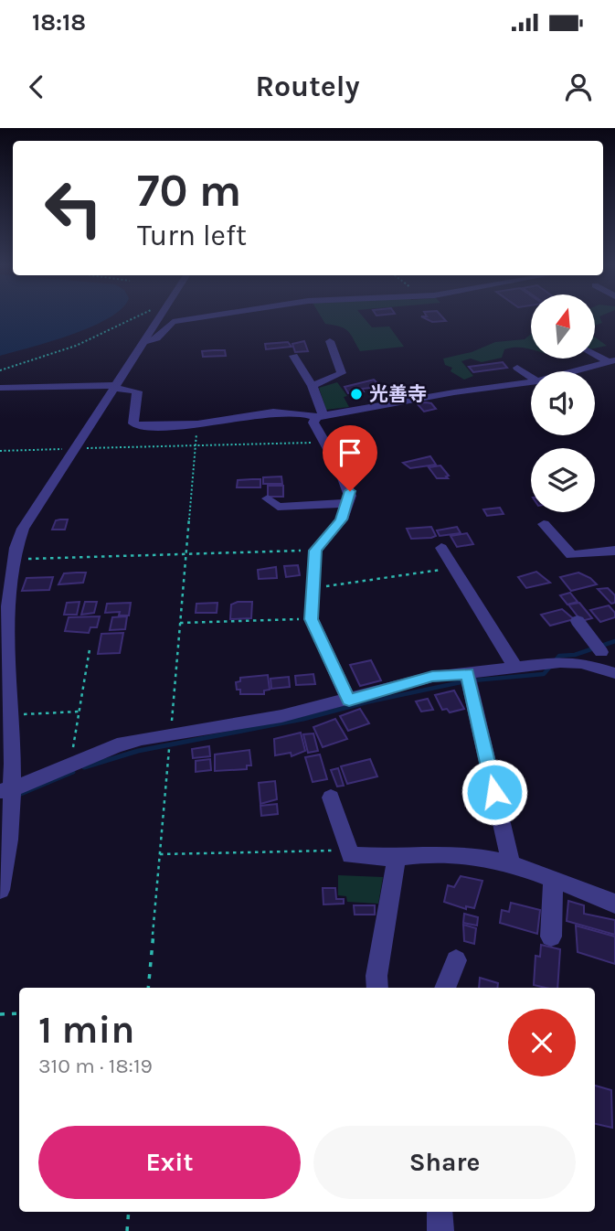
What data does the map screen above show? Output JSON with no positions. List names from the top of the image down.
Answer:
{
  "places": ["光善寺"],
  "north": "top",
  "page": {
    "status": "18:18",
    "header": "Routely",
    "turn": ["70 m", "Turn left"],
    "heading": ["1 min", "310 m · 18:19"],
    "buttons": ["Exit", "Share"]
  }
}
